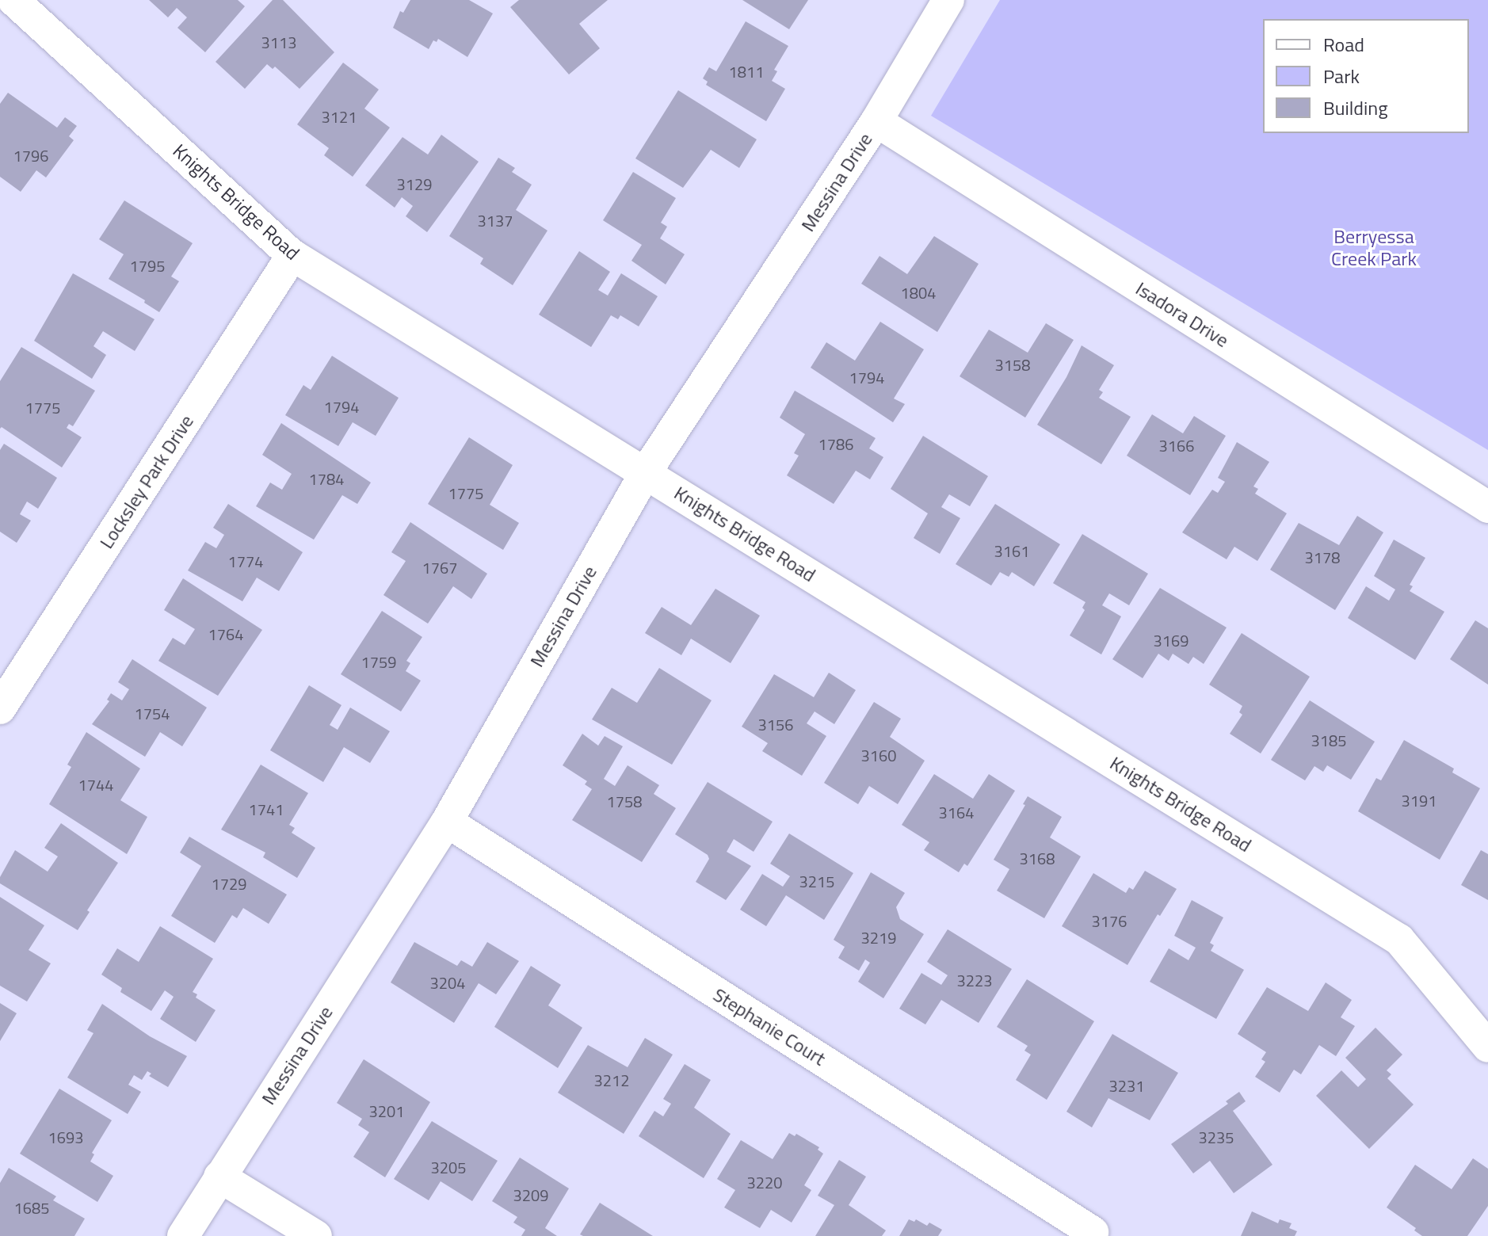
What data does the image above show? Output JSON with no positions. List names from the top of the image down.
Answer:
{
  "streets": {
    "street": [
      "Messina Drive",
      "Knights Bridge Road",
      "Isadora Drive",
      "Locksley Park Drive",
      "Stephanie Court"
    ]
  },
  "crossings": [
    ["Messina Drive", "Knights Bridge Road"],
    ["Messina Drive", "Isadora Drive"],
    ["Messina Drive", "Stephanie Court"],
    ["Knights Bridge Road", "Locksley Park Drive"]
  ],
  "parks": ["Berryessa Creek Park"],
  "house_numbers": [
    "3113",
    "1811",
    "3121",
    "1796",
    "3129",
    "3137",
    "1795",
    "1804",
    "3158",
    "1794",
    "1794",
    "1775",
    "1786",
    "3166",
    "1784",
    "1775",
    "3161",
    "3178",
    "1774",
    "1767",
    "1764",
    "3169",
    "1759",
    "1754",
    "3156",
    "3185",
    "3160",
    "1744",
    "3191",
    "1758",
    "1741",
    "3164",
    "3168",
    "3215",
    "1729",
    "3176",
    "3219",
    "3223",
    "3204",
    "3212",
    "3231",
    "3201",
    "1693",
    "3235",
    "3205",
    "3220",
    "3209",
    "1685"
  ],
  "legend": ["Road", "Park", "Building"]
}
